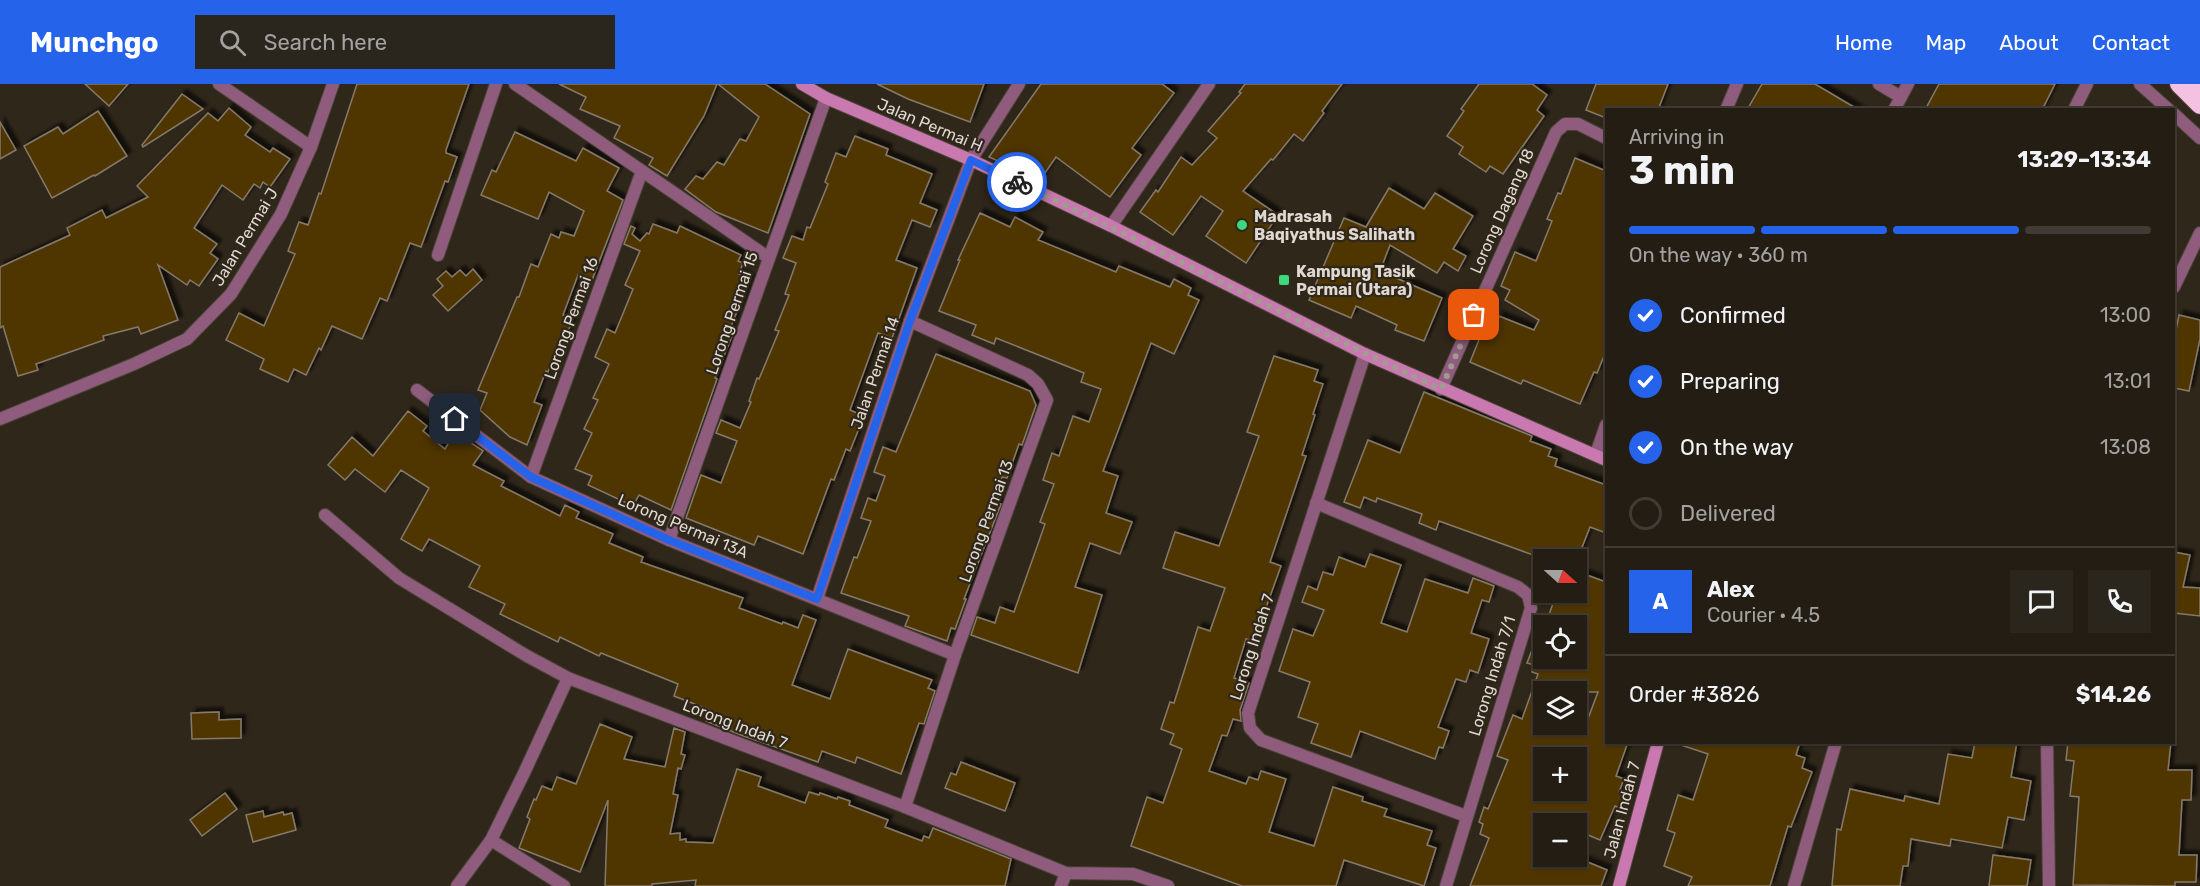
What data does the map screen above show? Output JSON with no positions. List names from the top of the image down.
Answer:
{
  "streets": {
    "street": [
      "Jalan Permai H",
      "Lorong Dagang 18",
      "Jalan Permai J",
      "Lorong Permai 15",
      "Lorong Permai 16",
      "Jalan Permai 14",
      "Lorong Permai 13",
      "Lorong Permai 13A",
      "Lorong Indah 7",
      "Lorong Indah 7/1",
      "Jalan Indah 7"
    ]
  },
  "crossings": [
    ["Jalan Permai H", "Lorong Dagang 18"],
    ["Jalan Permai H", "Lorong Permai 15"],
    ["Jalan Permai H", "Jalan Permai 14"],
    ["Jalan Permai H", "Lorong Indah 7"],
    ["Lorong Permai 15", "Lorong Permai 13A"],
    ["Lorong Permai 16", "Lorong Permai 13A"],
    ["Jalan Permai 14", "Lorong Permai 13"],
    ["Jalan Permai 14", "Lorong Permai 13A"],
    ["Lorong Permai 13", "Lorong Permai 13A"],
    ["Lorong Permai 13", "Lorong Indah 7"],
    ["Lorong Indah 7", "Lorong Indah 7/1"]
  ],
  "places": {
    "other": ["Madrasah Baqiyathus Salihath"],
    "transit": ["Kampung Tasik Permai (Utara)"]
  },
  "north": "right",
  "page": {
    "header": "Munchgo",
    "search": "Search here",
    "nav": [
      "Home",
      "Map",
      "About",
      "Contact"
    ],
    "heading": ["3 min", "Arriving in", "13:29–13:34"],
    "panel": [
      "Alex",
      "Courier · 4.5",
      "Order #3826",
      "$14.26"
    ],
    "bar": "On the way · 360 m",
    "list": [
      ["Confirmed", "13:00"],
      ["Preparing", "13:01"],
      ["On the way", "13:08"],
      "Delivered"
    ],
    "map_buttons": ["+", "−"],
    "round": "A"
  }
}
